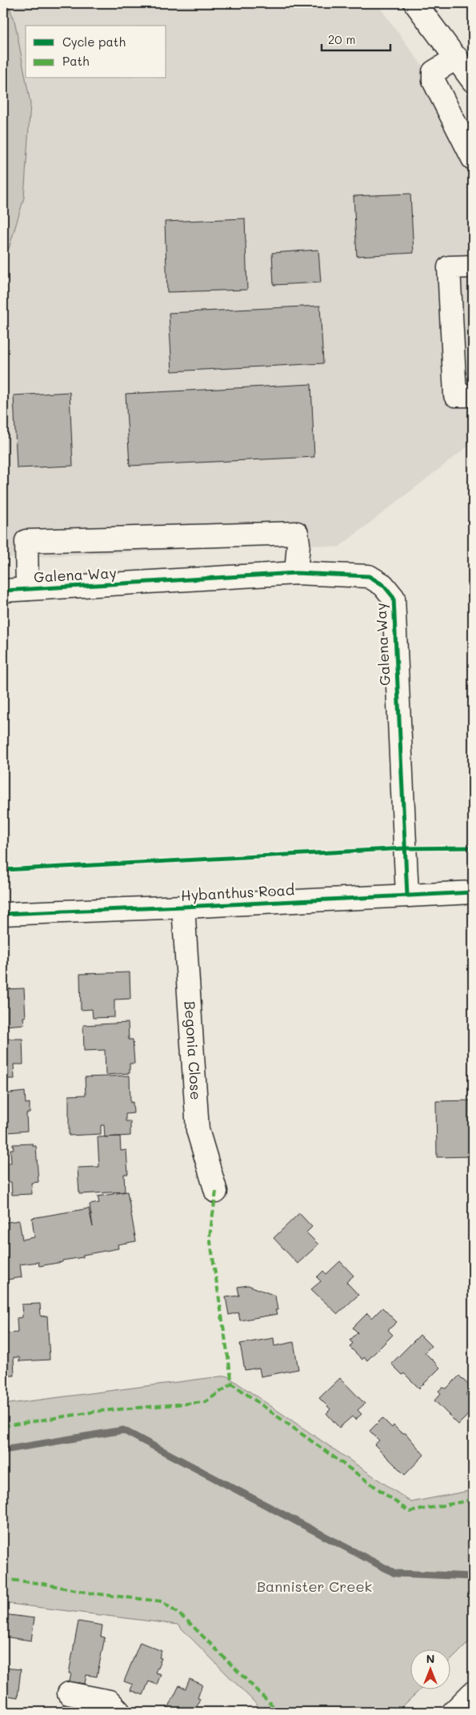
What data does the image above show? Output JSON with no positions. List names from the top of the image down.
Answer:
{
  "streets": {
    "street": ["Galena Way", "Hybanthus Road", "Begonia Close"]
  },
  "crossings": [
    ["Galena Way", "Hybanthus Road"],
    ["Hybanthus Road", "Begonia Close"]
  ],
  "parks": ["Bannister Creek"],
  "legend": ["Cycle path", "Path"],
  "scale_bar": "20 m",
  "north": "top"
}
